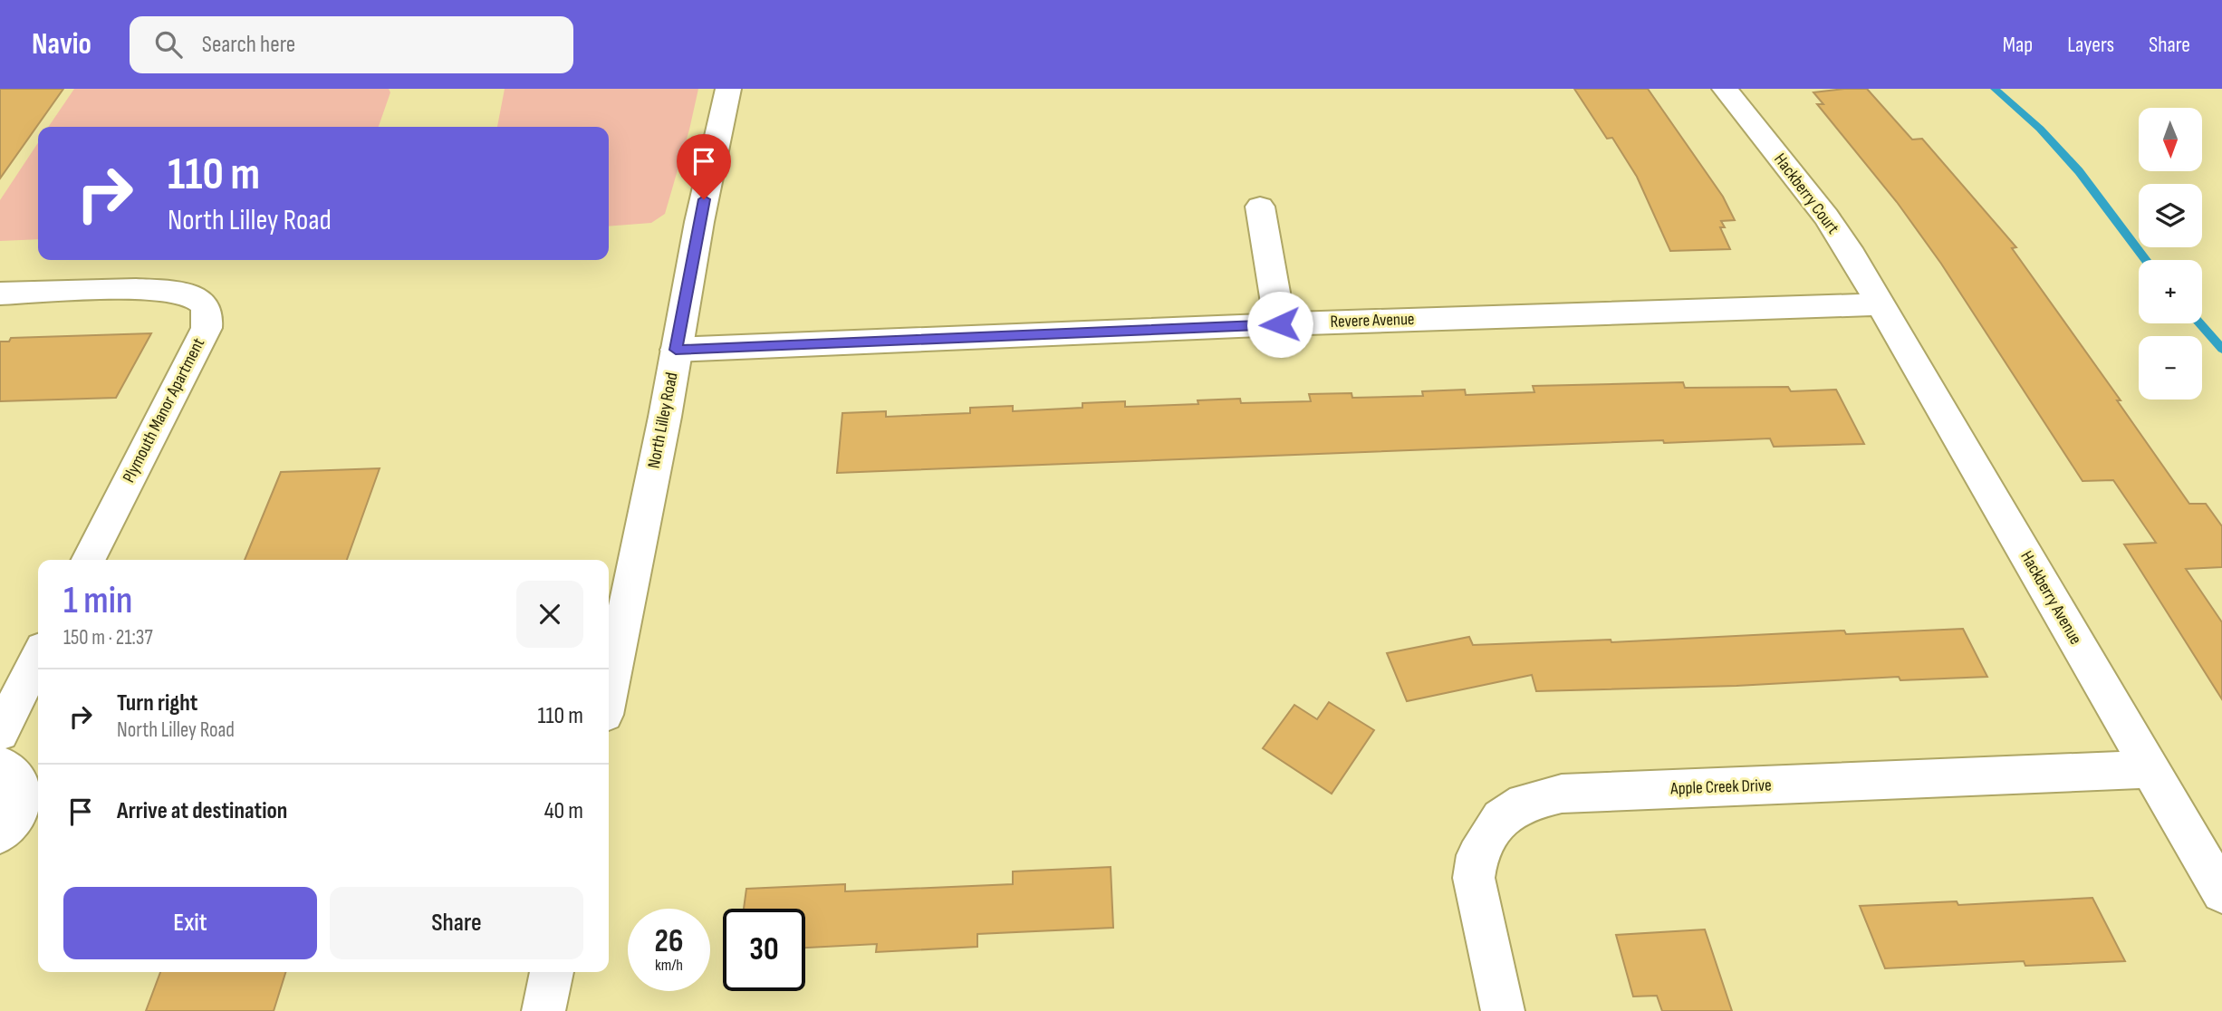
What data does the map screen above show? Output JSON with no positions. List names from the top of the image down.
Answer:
{
  "streets": {
    "street": [
      "Hackberry Court",
      "Revere Avenue",
      "Plymouth Manor Apartment",
      "North Lilley Road",
      "Hackberry Avenue",
      "Apple Creek Drive"
    ]
  },
  "crossings": [
    ["Hackberry Court", "Revere Avenue"],
    ["Hackberry Court", "Hackberry Avenue"],
    ["Revere Avenue", "North Lilley Road"],
    ["Revere Avenue", "Hackberry Avenue"],
    ["Hackberry Avenue", "Apple Creek Drive"]
  ],
  "north": "bottom",
  "page": {
    "header": "Navio",
    "search": "Search here",
    "nav": ["Map", "Layers", "Share"],
    "map_buttons": ["+", "−"],
    "turn": ["110 m", "North Lilley Road"],
    "heading": ["1 min", "150 m · 21:37"],
    "list": [
      {
        "name": "Turn right",
        "note": "North Lilley Road",
        "value": "110 m"
      },
      {
        "name": "Arrive at destination",
        "value": "40 m"
      }
    ],
    "buttons": ["Exit", "Share"],
    "speed": "26 km/h",
    "limit": "30"
  }
}
